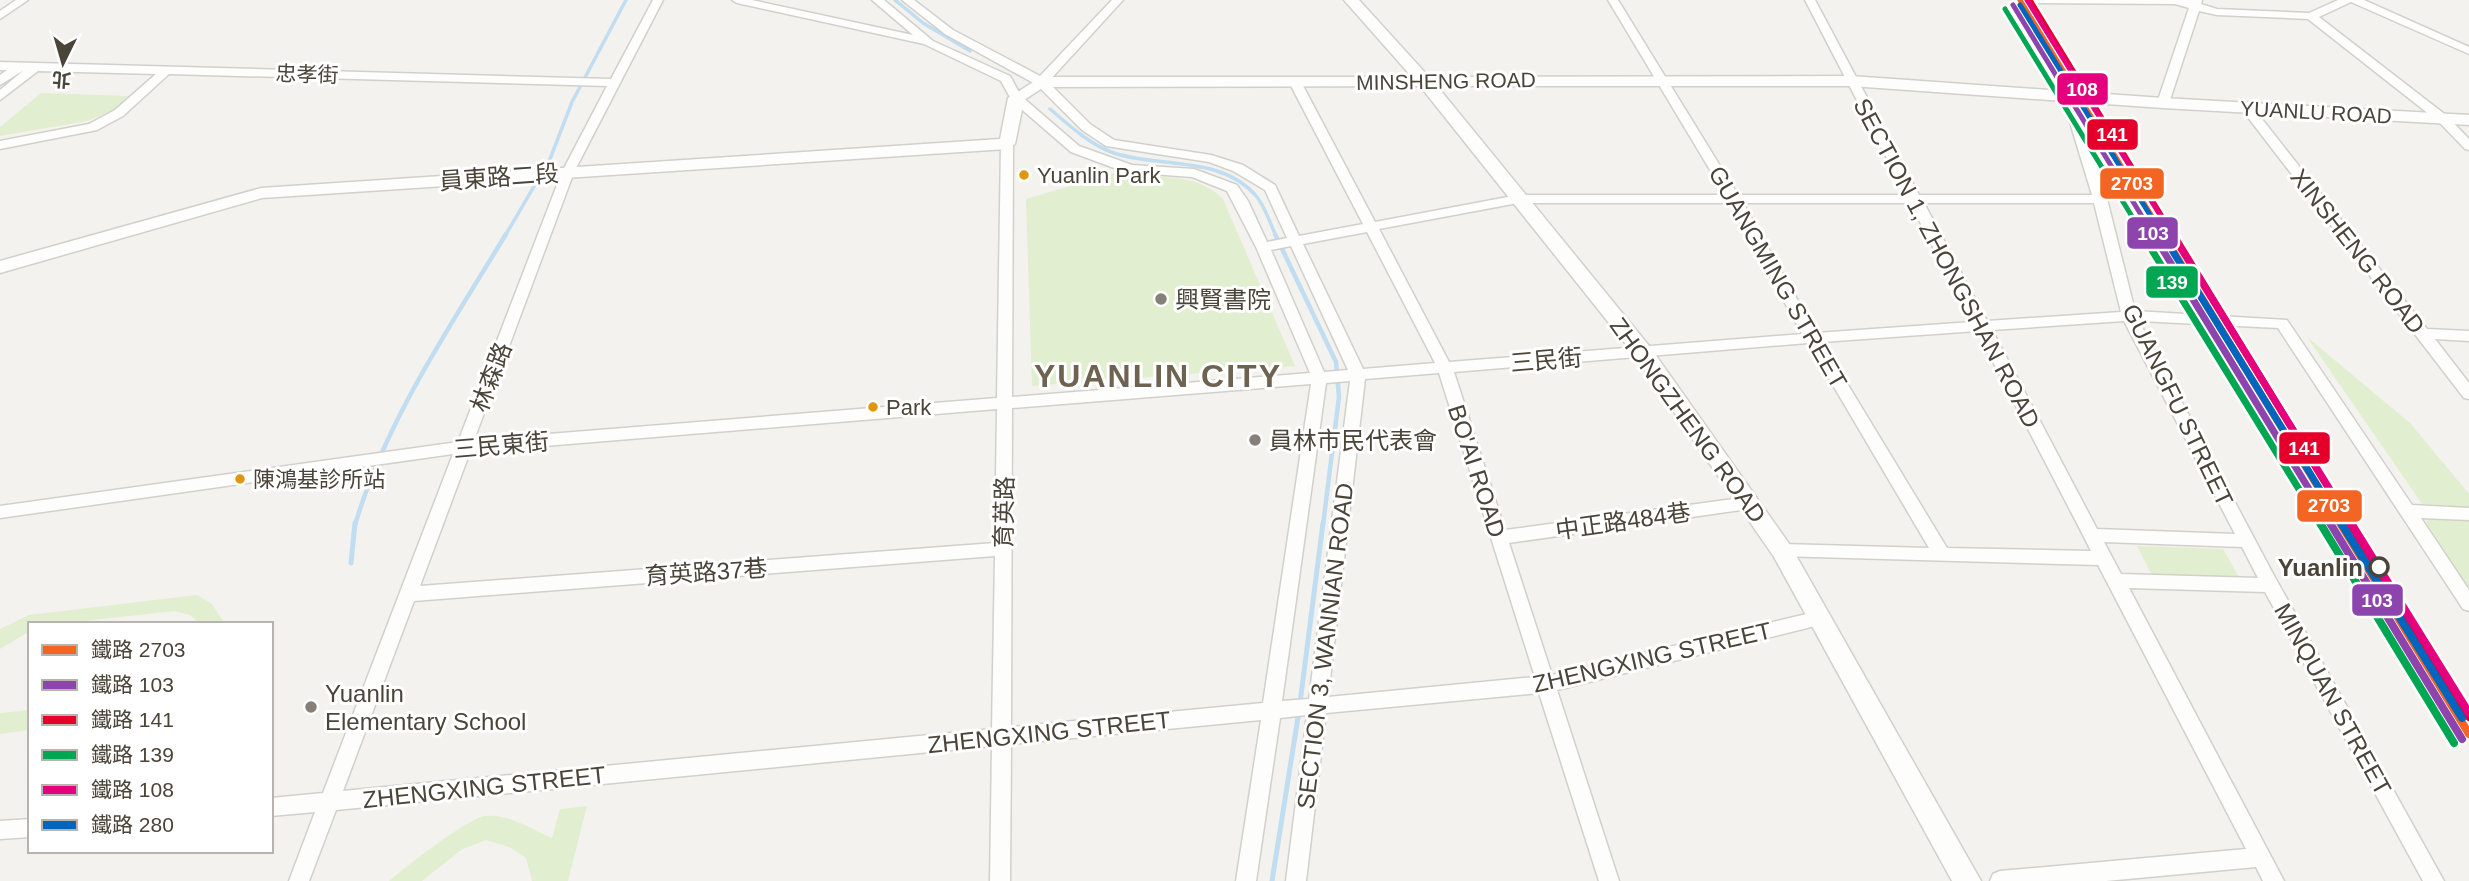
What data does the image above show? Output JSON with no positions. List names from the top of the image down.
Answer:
{
  "streets": {
    "street": [
      "忠孝街",
      "MINSHENG ROAD",
      "YUANLU ROAD",
      "員東路二段",
      "XINSHENG ROAD",
      "SECTION 1, ZHONGSHAN ROAD",
      "GUANGMING STREET",
      "三民街",
      "林森路",
      "GUANGFU STREET",
      "ZHONGZHENG ROAD",
      "三民東街",
      "BO'AI ROAD",
      "育英路",
      "中正路484巷",
      "育英路37巷",
      "SECTION 3, WANNIAN ROAD",
      "ZHENGXING STREET",
      "MINQUAN STREET"
    ]
  },
  "crossings": [
    ["忠孝街", "林森路"],
    ["MINSHENG ROAD", "SECTION 1, ZHONGSHAN ROAD"],
    ["MINSHENG ROAD", "GUANGMING STREET"],
    ["MINSHENG ROAD", "ZHONGZHENG ROAD"],
    ["MINSHENG ROAD", "BO'AI ROAD"],
    ["YUANLU ROAD", "XINSHENG ROAD"],
    ["YUANLU ROAD", "SECTION 1, ZHONGSHAN ROAD"],
    ["員東路二段", "林森路"],
    ["員東路二段", "育英路"],
    ["SECTION 1, ZHONGSHAN ROAD", "三民街"],
    ["SECTION 1, ZHONGSHAN ROAD", "GUANGFU STREET"],
    ["SECTION 1, ZHONGSHAN ROAD", "MINQUAN STREET"],
    ["GUANGMING STREET", "三民街"],
    ["三民街", "GUANGFU STREET"],
    ["三民街", "ZHONGZHENG ROAD"],
    ["三民街", "三民東街"],
    ["三民街", "BO'AI ROAD"],
    ["三民街", "育英路"],
    ["三民街", "SECTION 3, WANNIAN ROAD"],
    ["林森路", "三民東街"],
    ["林森路", "育英路37巷"],
    ["林森路", "ZHENGXING STREET"],
    ["GUANGFU STREET", "MINQUAN STREET"],
    ["ZHONGZHENG ROAD", "中正路484巷"],
    ["ZHONGZHENG ROAD", "ZHENGXING STREET"],
    ["三民東街", "育英路"],
    ["BO'AI ROAD", "中正路484巷"],
    ["BO'AI ROAD", "ZHENGXING STREET"],
    ["育英路", "育英路37巷"],
    ["育英路", "ZHENGXING STREET"],
    ["SECTION 3, WANNIAN ROAD", "ZHENGXING STREET"]
  ],
  "districts": ["YUANLIN CITY"],
  "places": [
    "Yuanlin Park",
    "興賢書院",
    "Park",
    "員林市民代表會",
    "陳鴻基診所站",
    "Yuanlin",
    "Yuanlin Elementary School"
  ],
  "lines": [
    "rail line 2703",
    "rail line 141",
    "rail line 108",
    "rail line 103",
    "rail line 280",
    "rail line 139"
  ],
  "legend": [
    "鐵路 2703",
    "鐵路 103",
    "鐵路 141",
    "鐵路 139",
    "鐵路 108",
    "鐵路 280"
  ],
  "north": "bottom"
}
